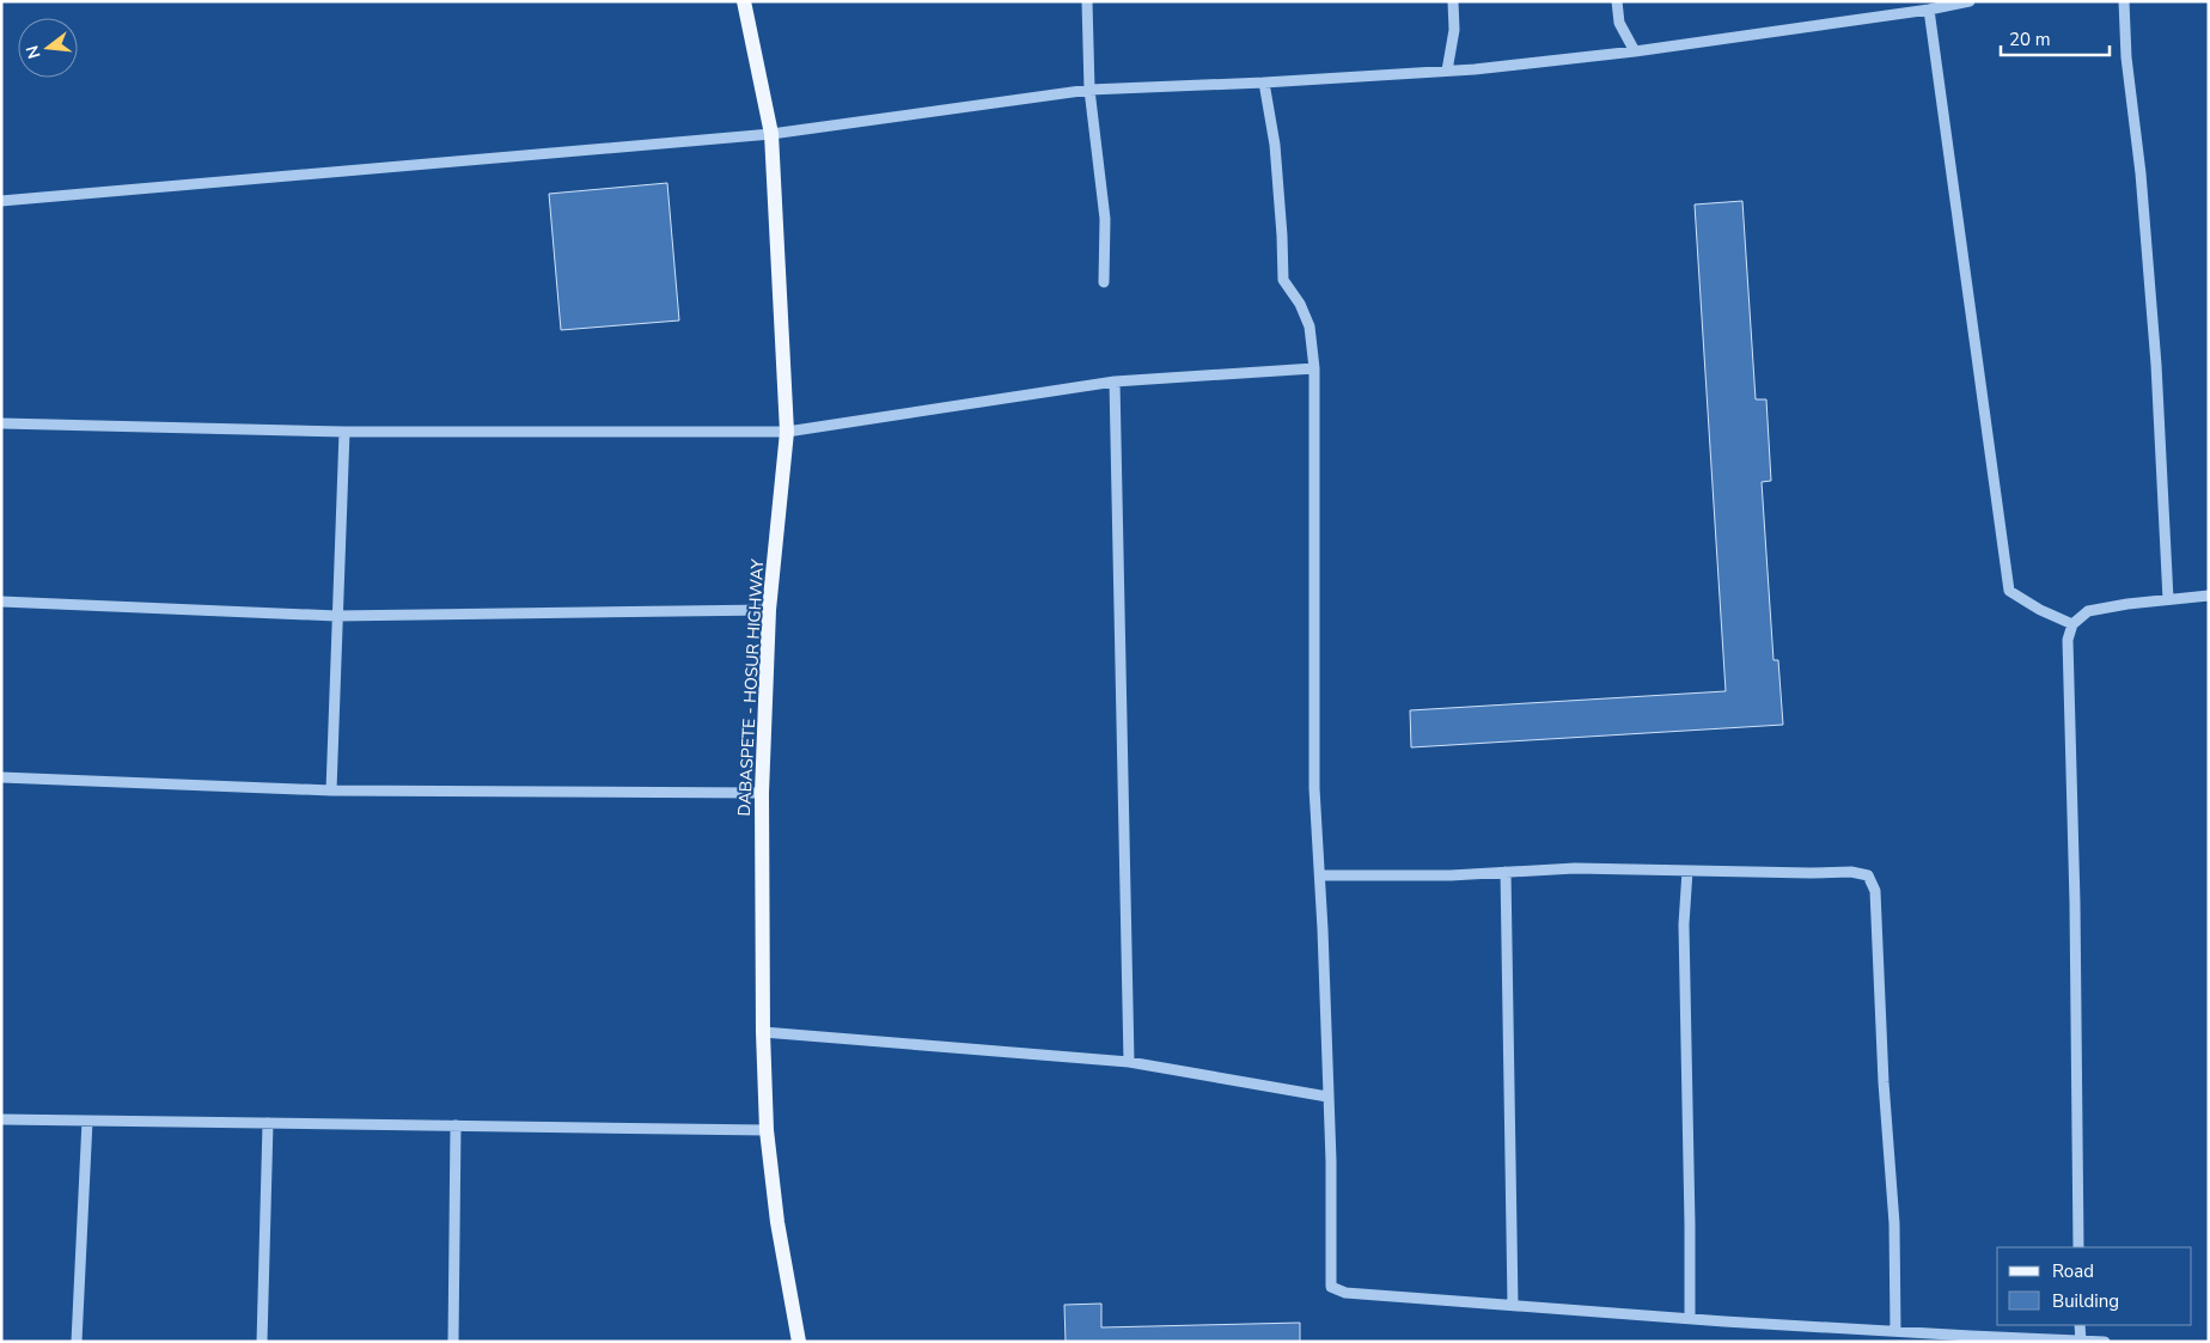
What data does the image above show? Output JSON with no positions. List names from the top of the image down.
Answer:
{
  "streets": {
    "main road": ["DABASPETE - HOSUR HIGHWAY"]
  },
  "legend": ["Road", "Building"],
  "scale_bar": "20 m",
  "north": "left"
}
